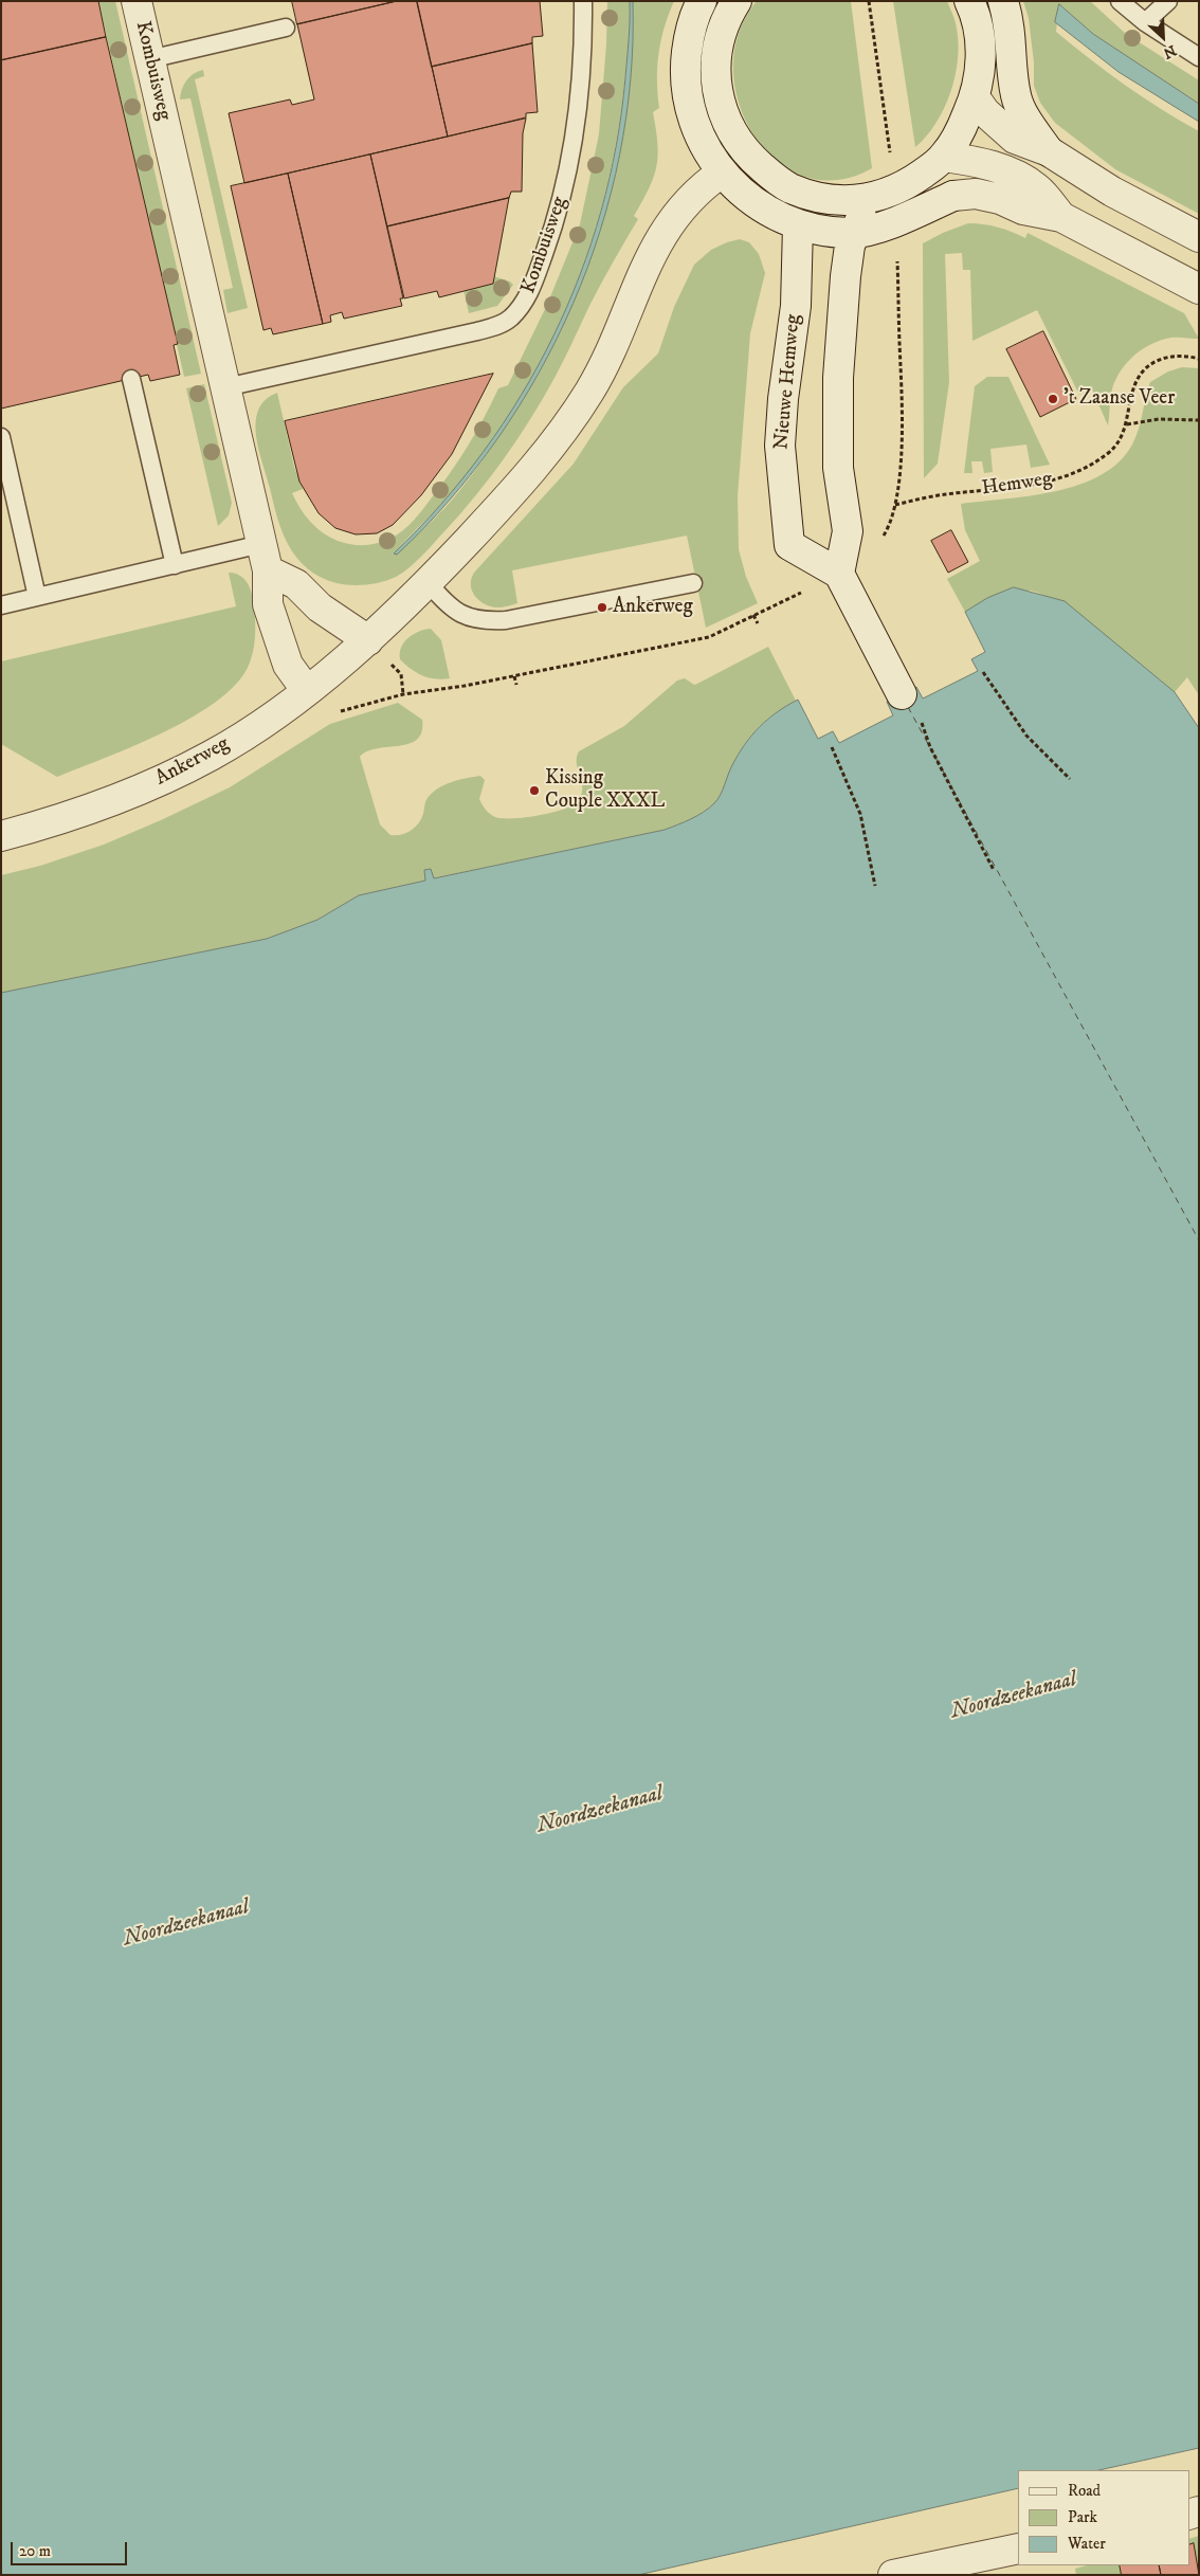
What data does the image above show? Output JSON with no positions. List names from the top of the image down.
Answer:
{
  "streets": {
    "street": ["Kombuisweg", "Nieuwe Hemweg", "Ankerweg"],
    "path": ["Hemweg"]
  },
  "crossings": [
    ["Kombuisweg", "Ankerweg"]
  ],
  "water": ["Noordzeekanaal"],
  "places": ["'t Zaanse Veer", "Ankerweg", "Kissing Couple XXXL"],
  "legend": ["Road", "Park", "Water"],
  "scale_bar": "20 m",
  "north": "bottom right"
}
